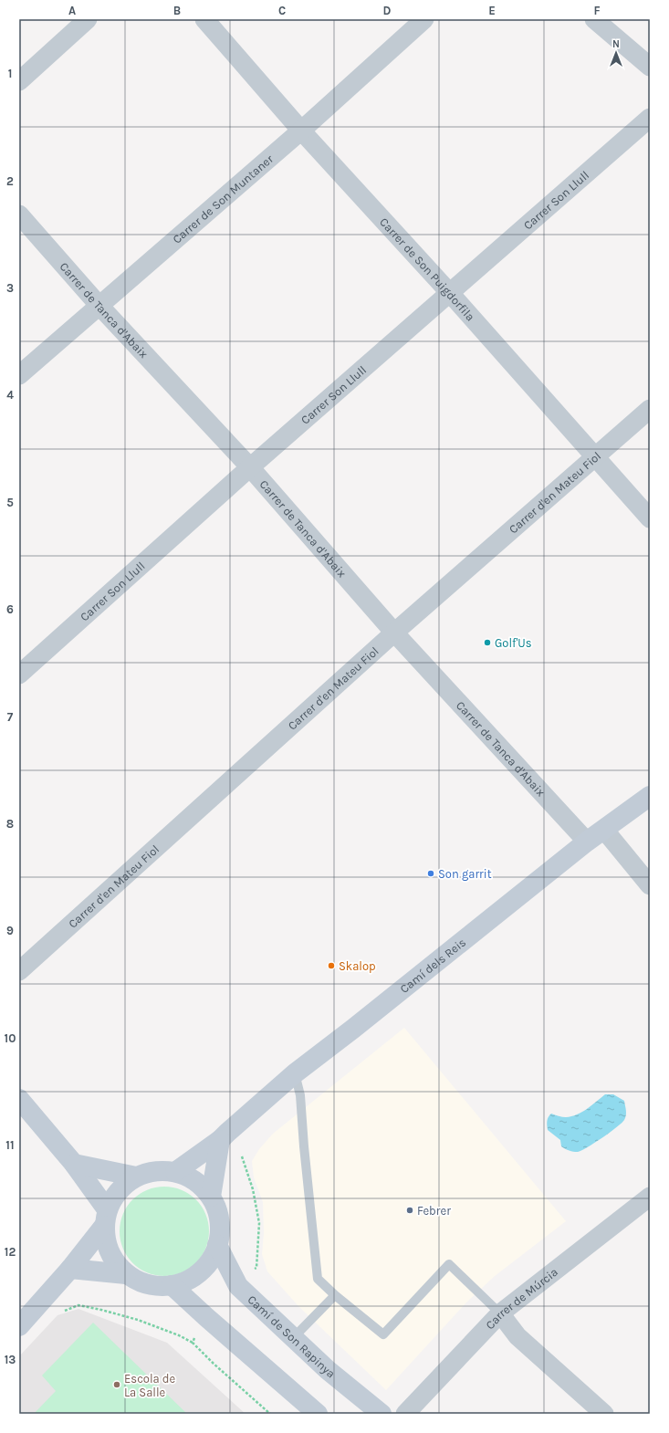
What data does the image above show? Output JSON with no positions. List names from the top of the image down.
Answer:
{
  "streets": {
    "street": [
      "Carrer de Son Muntaner",
      "Carrer Son Llull",
      "Carrer de Son Puigdorfila",
      "Carrer de Tanca d'Abaix",
      "Carrer d'en Mateu Fiol",
      "Camí dels Reis",
      "Carrer de Múrcia",
      "Camí de Son Rapinya"
    ]
  },
  "crossings": [
    ["Carrer de Son Muntaner", "Carrer de Son Puigdorfila"],
    ["Carrer de Son Muntaner", "Carrer de Tanca d'Abaix"],
    ["Carrer Son Llull", "Carrer de Son Puigdorfila"],
    ["Carrer Son Llull", "Carrer de Tanca d'Abaix"],
    ["Carrer de Son Puigdorfila", "Carrer d'en Mateu Fiol"],
    ["Carrer de Tanca d'Abaix", "Carrer d'en Mateu Fiol"],
    ["Carrer de Tanca d'Abaix", "Camí dels Reis"],
    ["Camí dels Reis", "Camí de Son Rapinya"]
  ],
  "places": [
    "Golf'Us",
    "Son garrit",
    "Skalop",
    "Febrer",
    "Escola de La Salle"
  ],
  "north": "top",
  "grid": {
    "columns": [
      "A",
      "B",
      "C",
      "D",
      "E",
      "F"
    ],
    "rows": [
      "1",
      "2",
      "3",
      "4",
      "5",
      "6",
      "7",
      "8",
      "9",
      "10",
      "11",
      "12",
      "13"
    ]
  }
}
